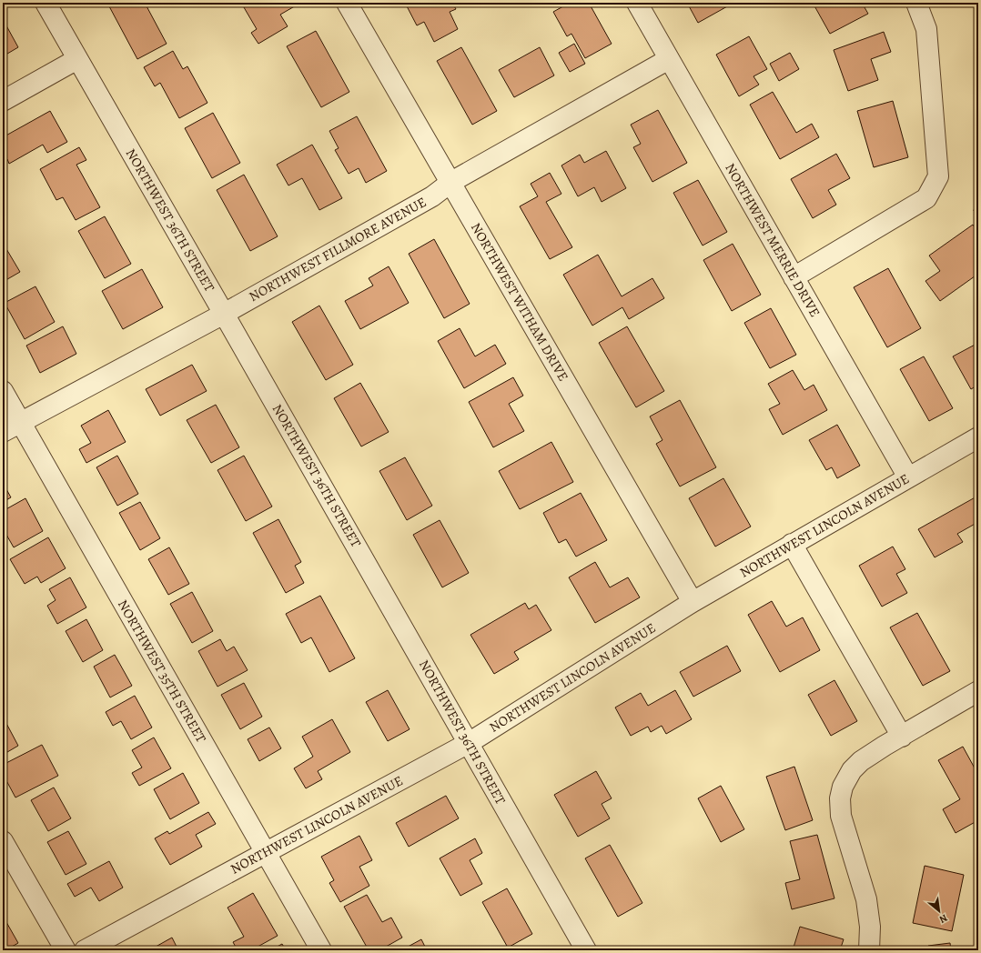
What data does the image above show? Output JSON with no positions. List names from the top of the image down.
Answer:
{
  "streets": {
    "street": [
      "NORTHWEST 36TH STREET",
      "NORTHWEST MERRIE DRIVE",
      "NORTHWEST FILLMORE AVENUE",
      "NORTHWEST WITHAM DRIVE",
      "NORTHWEST LINCOLN AVENUE",
      "NORTHWEST 35TH STREET"
    ]
  },
  "crossings": [
    ["NORTHWEST 36TH STREET", "NORTHWEST FILLMORE AVENUE"],
    ["NORTHWEST 36TH STREET", "NORTHWEST LINCOLN AVENUE"],
    ["NORTHWEST MERRIE DRIVE", "NORTHWEST FILLMORE AVENUE"],
    ["NORTHWEST MERRIE DRIVE", "NORTHWEST LINCOLN AVENUE"],
    ["NORTHWEST FILLMORE AVENUE", "NORTHWEST WITHAM DRIVE"],
    ["NORTHWEST FILLMORE AVENUE", "NORTHWEST 35TH STREET"],
    ["NORTHWEST WITHAM DRIVE", "NORTHWEST LINCOLN AVENUE"],
    ["NORTHWEST LINCOLN AVENUE", "NORTHWEST 35TH STREET"]
  ],
  "north": "bottom right"
}
